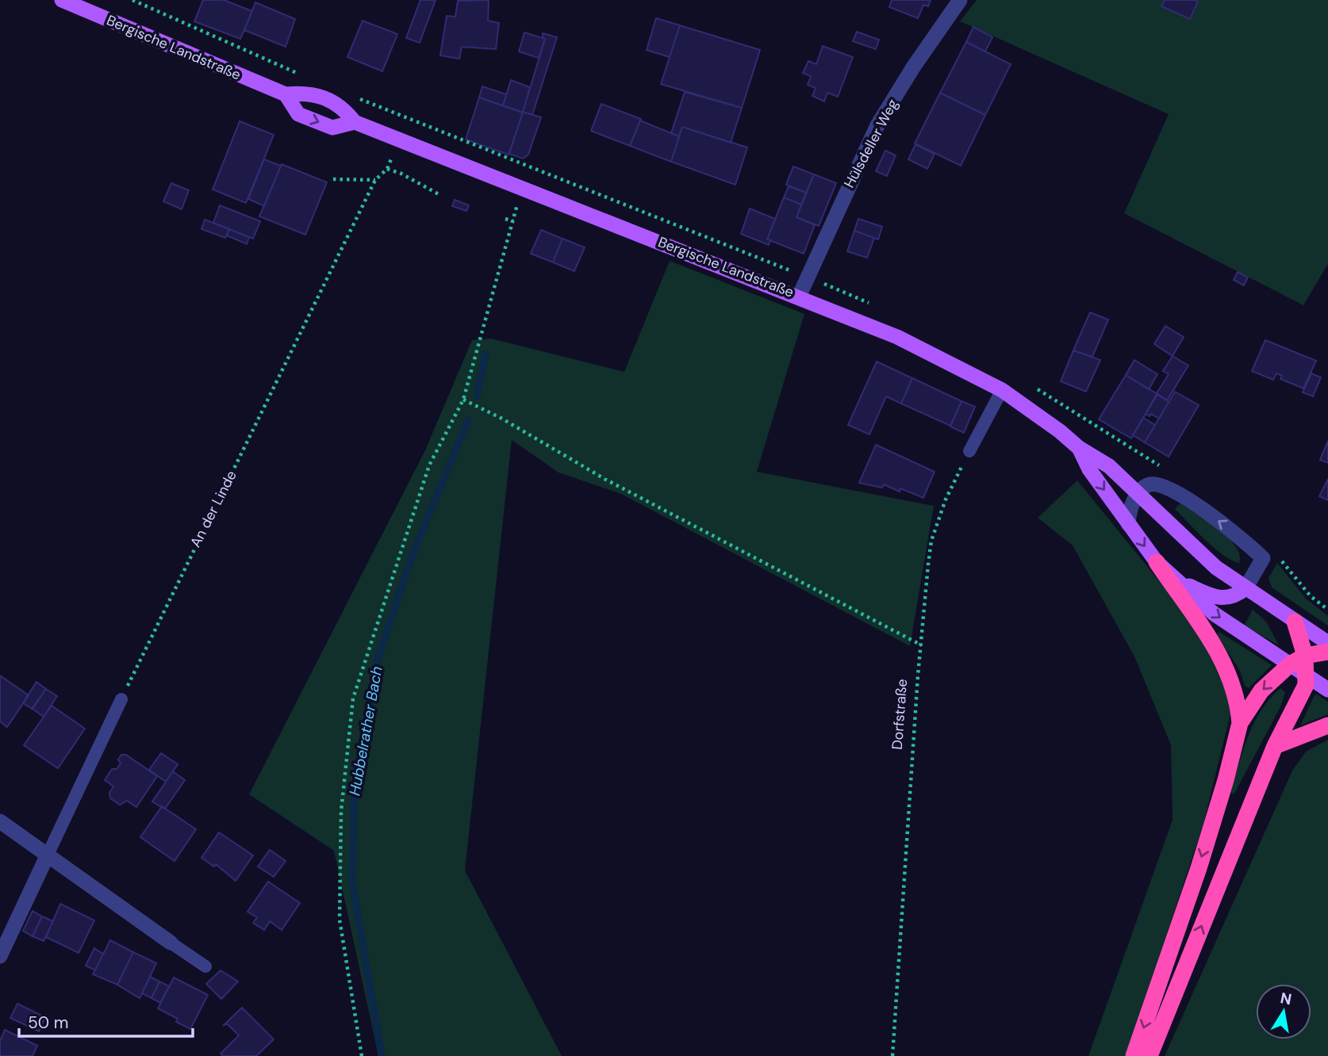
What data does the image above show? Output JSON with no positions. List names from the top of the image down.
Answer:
{
  "streets": {
    "main road": ["Bergische Landstraße"],
    "street": ["Hülsdeller Weg"],
    "path": ["An der Linde", "Dorfstraße"]
  },
  "crossings": [
    ["Bergische Landstraße", "Hülsdeller Weg"]
  ],
  "water": ["Hubbelrather Bach"],
  "scale_bar": "50 m",
  "north": "top"
}
